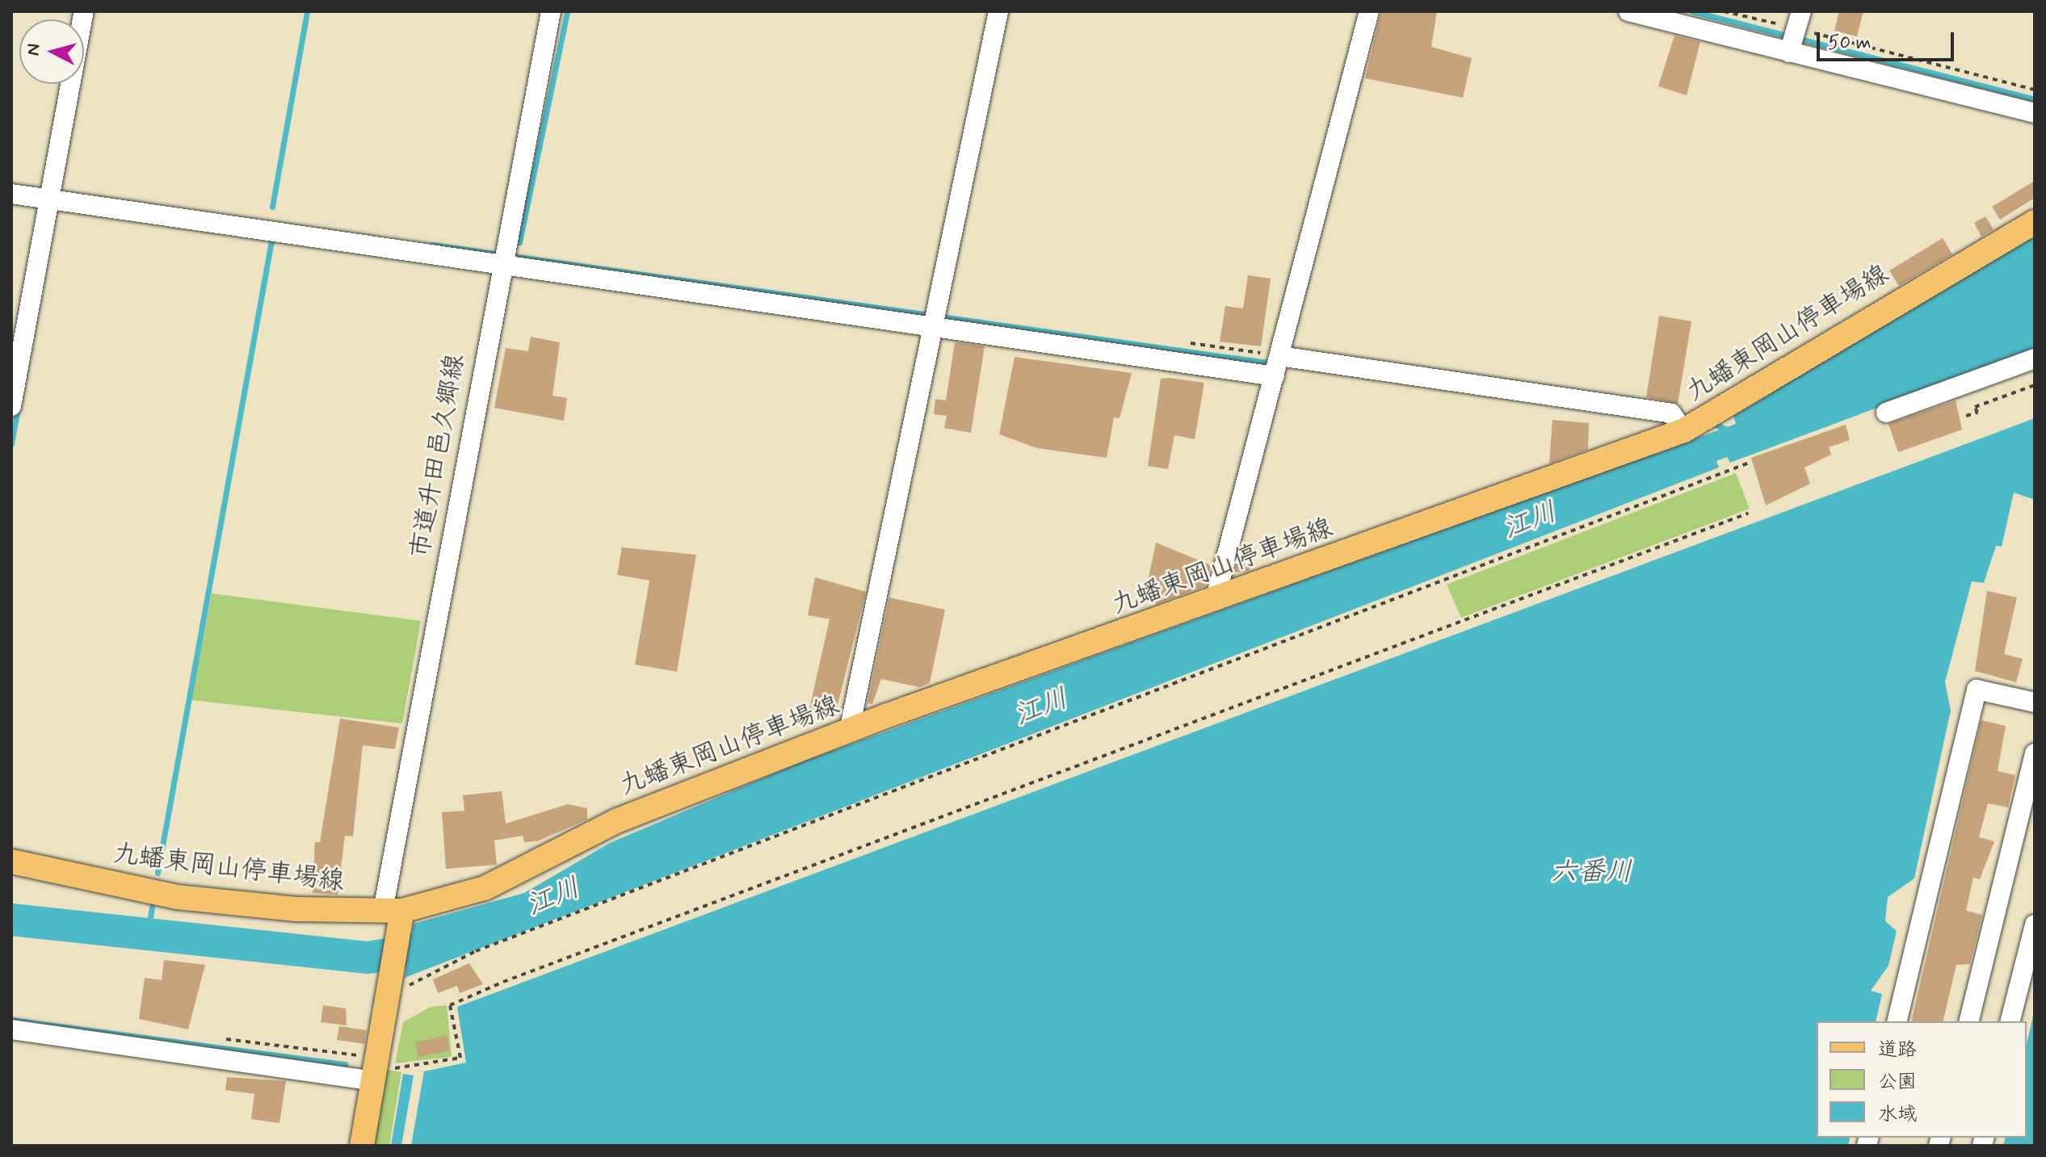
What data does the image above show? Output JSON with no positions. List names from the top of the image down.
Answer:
{
  "streets": {
    "main road": ["九蟠東岡山停車場線"],
    "street": ["市道升田邑久郷線"]
  },
  "crossings": [
    ["九蟠東岡山停車場線", "市道升田邑久郷線"]
  ],
  "water": ["江川", "六番川"],
  "legend": ["道路", "公園", "水域"],
  "scale_bar": "50 m",
  "north": "left"
}
